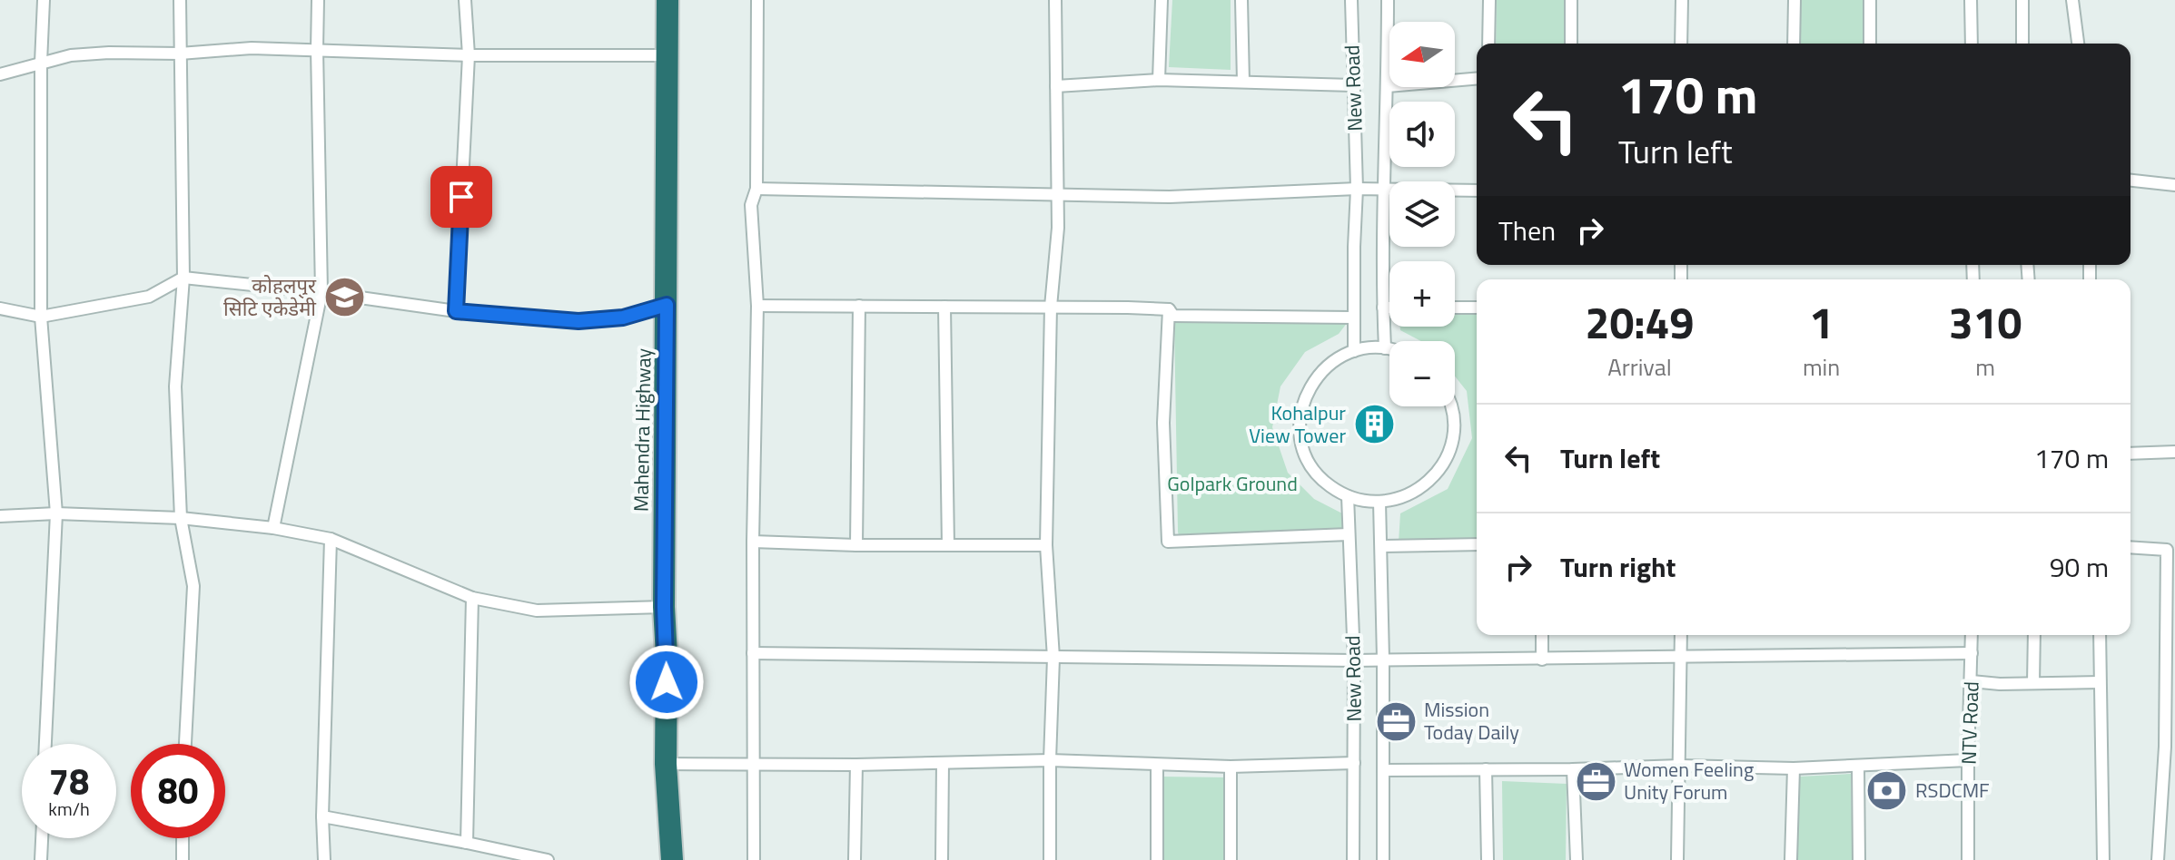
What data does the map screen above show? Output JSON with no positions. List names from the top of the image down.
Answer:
{
  "streets": {
    "highway": ["Mahendra Highway"],
    "street": ["New Road", "NTV Road"]
  },
  "parks": ["Golpark Ground"],
  "places": {
    "school or university": ["कोहलपुर सिटि एकेडेमी"],
    "building": ["Kohalpur View Tower"],
    "office": ["Mission Today Daily", "Women Feeling Unity Forum"],
    "bank": ["RSDCMF"]
  },
  "north": "left",
  "page": {
    "map_buttons": ["+", "−"],
    "turn": ["170 m", "Turn left"],
    "then": "Then",
    "eta": [
      "20:49",
      "Arrival",
      "1",
      "min",
      "310",
      "m"
    ],
    "list": [
      {
        "name": "Turn left",
        "value": "170 m"
      },
      {
        "name": "Turn right",
        "value": "90 m"
      }
    ],
    "speed": "78 km/h",
    "limit": "80"
  }
}
